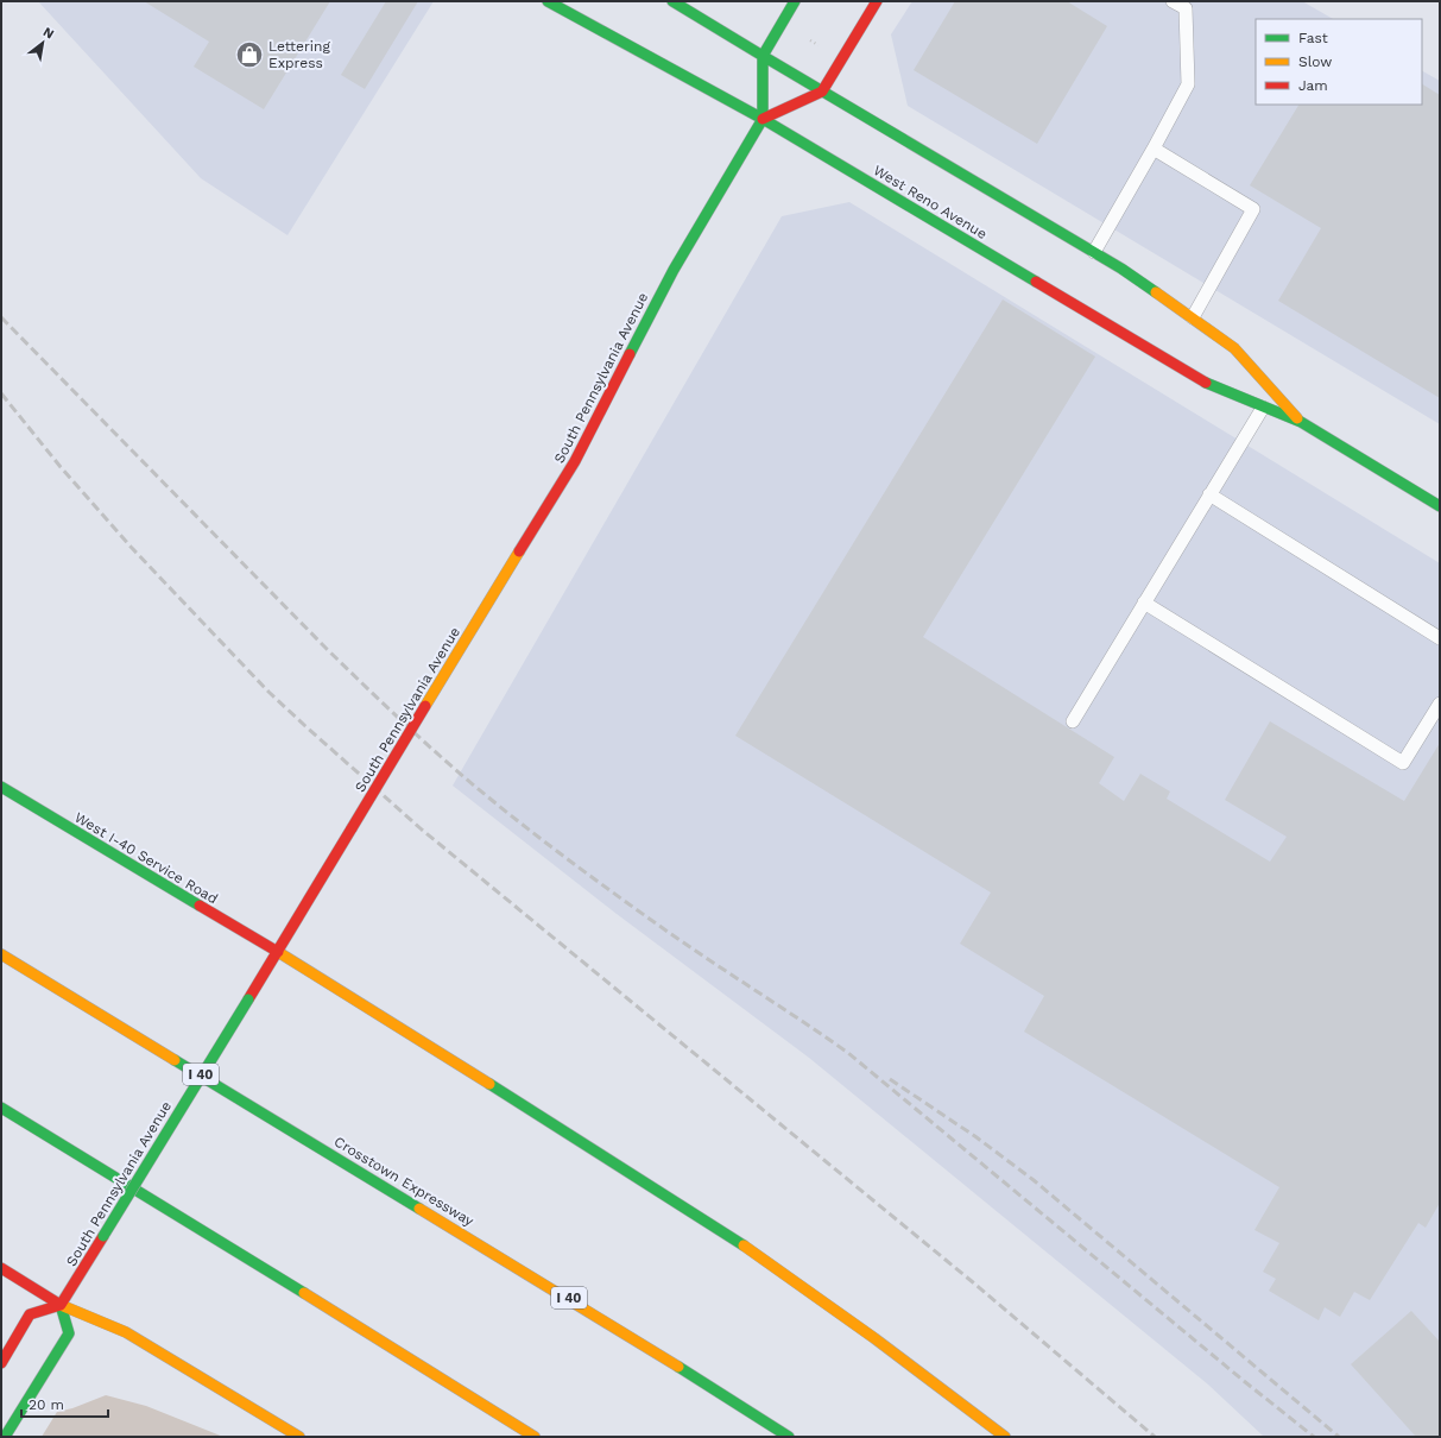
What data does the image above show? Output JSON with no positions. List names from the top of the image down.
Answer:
{
  "streets": {
    "main road": [
      "West Reno Avenue",
      "South Pennsylvania Avenue",
      "West I-40 Service Road",
      "I 40",
      "Crosstown Expressway"
    ]
  },
  "crossings": [
    ["West Reno Avenue", "South Pennsylvania Avenue"],
    ["South Pennsylvania Avenue", "West I-40 Service Road"]
  ],
  "places": {
    "shop": ["Lettering Express"]
  },
  "legend": ["Fast", "Slow", "Jam"],
  "scale_bar": "20 m",
  "north": "top right"
}
